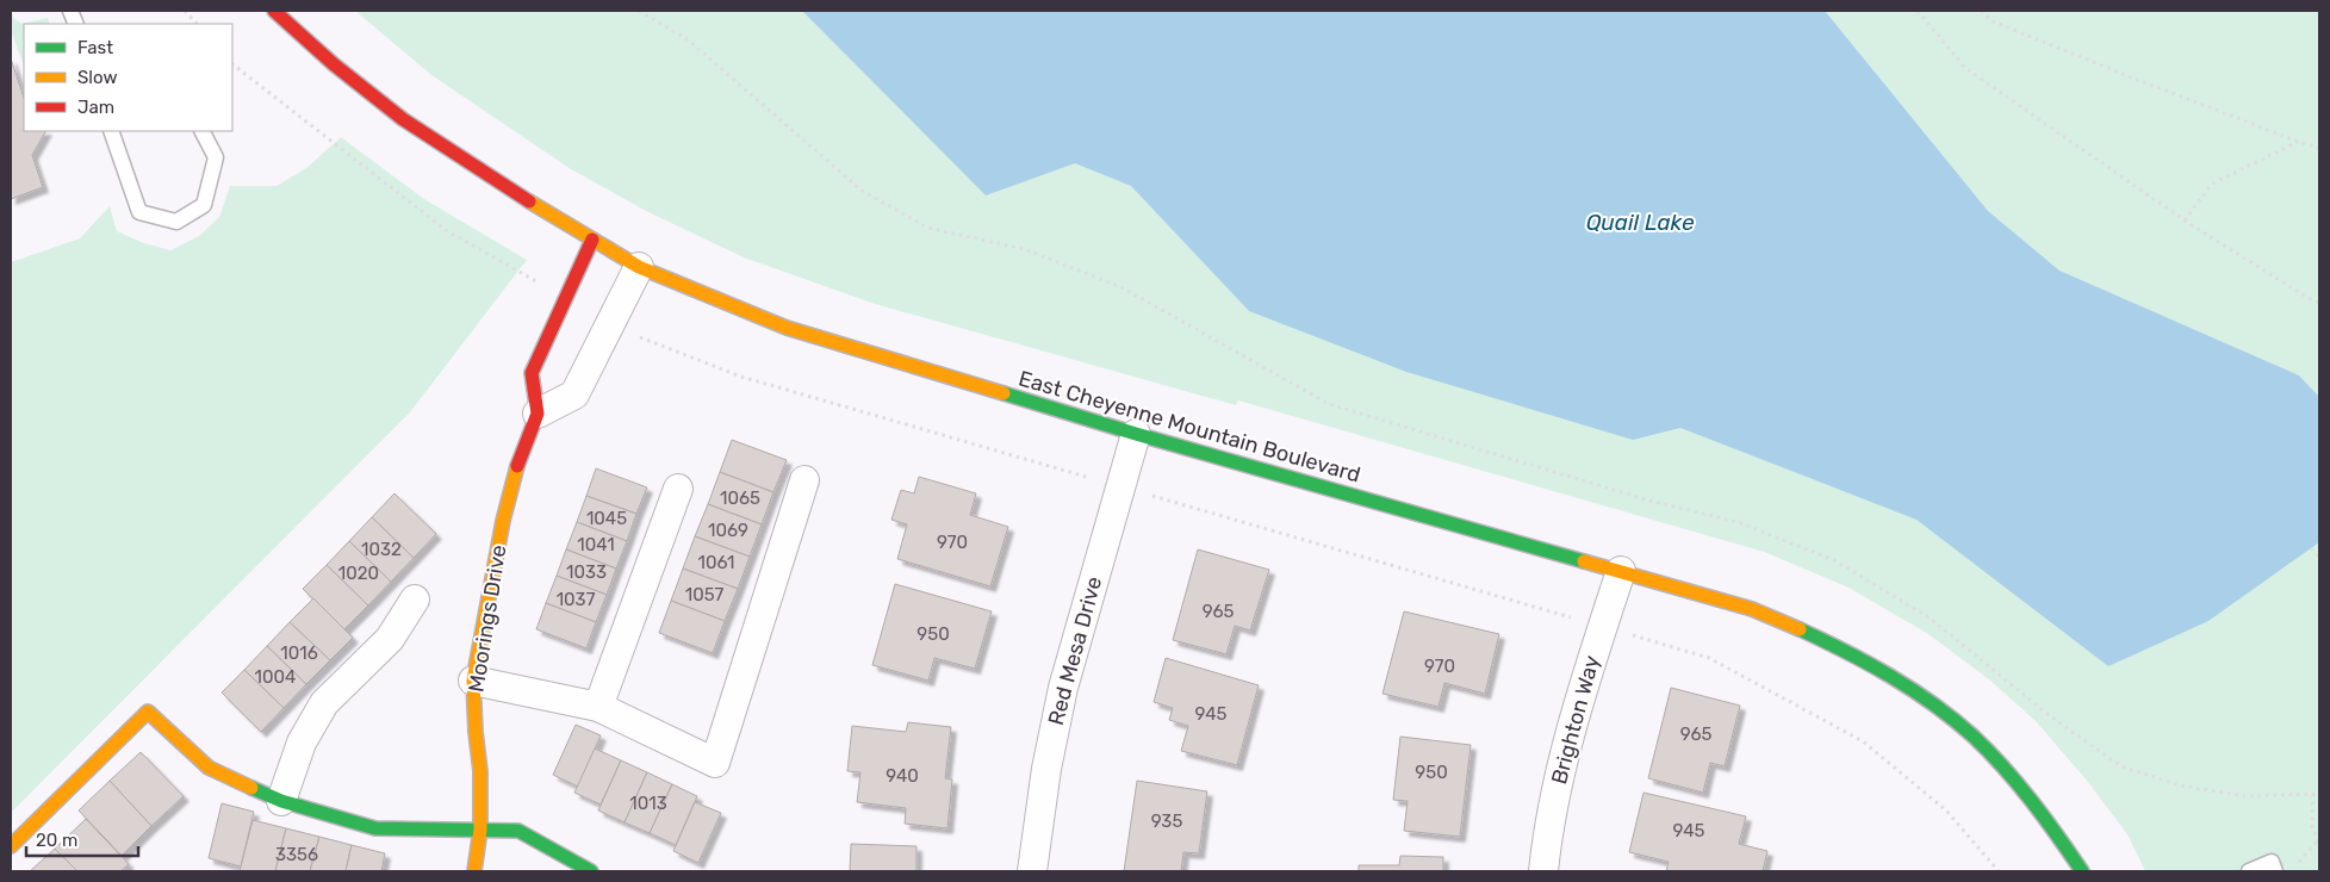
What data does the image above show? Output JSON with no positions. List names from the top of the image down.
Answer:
{
  "streets": {
    "street": [
      "East Cheyenne Mountain Boulevard",
      "Moorings Drive",
      "Red Mesa Drive",
      "Brighton Way"
    ]
  },
  "crossings": [
    ["East Cheyenne Mountain Boulevard", "Red Mesa Drive"],
    ["East Cheyenne Mountain Boulevard", "Brighton Way"]
  ],
  "water": ["Quail Lake"],
  "house_numbers": [
    "1065",
    "1045",
    "1069",
    "970",
    "1041",
    "1032",
    "1061",
    "1033",
    "1020",
    "1057",
    "1037",
    "965",
    "950",
    "1016",
    "970",
    "1004",
    "945",
    "965",
    "950",
    "940",
    "1013",
    "935",
    "945",
    "3356"
  ],
  "legend": ["Fast", "Slow", "Jam"],
  "scale_bar": "20 m"
}
